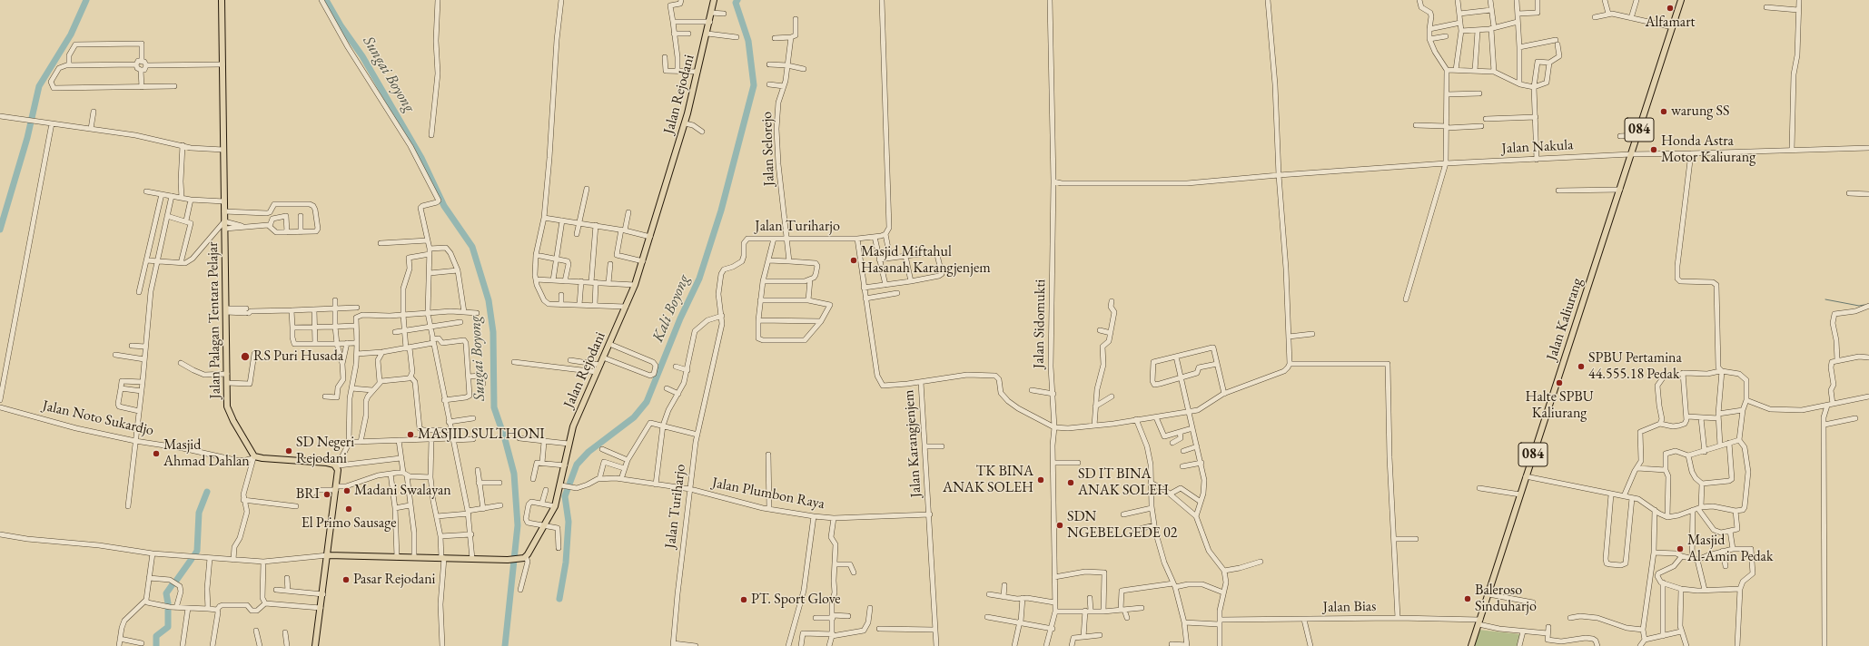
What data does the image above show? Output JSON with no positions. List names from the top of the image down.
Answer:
{
  "streets": {
    "main road": [
      "Jalan Rejodani",
      "084",
      "Jalan Kaliurang",
      "Jalan Palagan Tentara Pelajar"
    ],
    "street": [
      "Jalan Nakula",
      "Jalan Selorejo",
      "Jalan Turiharjo",
      "Jalan Sidomukti",
      "Jalan Noto Sukardjo",
      "Jalan Karangjenjem",
      "Jalan Plumbon Raya",
      "Jalan Bias"
    ]
  },
  "crossings": [
    ["Jalan Nakula", "Jalan Kaliurang"],
    ["Jalan Nakula", "Jalan Sidomukti"],
    ["Jalan Selorejo", "Jalan Turiharjo"],
    ["Jalan Turiharjo", "Jalan Karangjenjem"],
    ["Jalan Turiharjo", "Jalan Plumbon Raya"],
    ["Jalan Kaliurang", "Jalan Bias"],
    ["Jalan Palagan Tentara Pelajar", "Jalan Noto Sukardjo"],
    ["Jalan Karangjenjem", "Jalan Plumbon Raya"]
  ],
  "water": ["Sungai Boyong", "Kali Boyong"],
  "places": [
    "Alfamart",
    "warung SS",
    "Honda Astra Motor Kaliurang",
    "Masjid Miftahul Hasanah Karangjenjem",
    "RS Puri Husada",
    "SPBU Pertamina 44.555.18 Pedak",
    "Halte SPBU Kaliurang",
    "MASJID SULTHONI",
    "SD Negeri Rejodani",
    "Masjid Ahmad Dahlan",
    "TK BINA ANAK SOLEH",
    "SD IT BINA ANAK SOLEH",
    "Madani Swalayan",
    "BRI",
    "El Primo Sausage",
    "SDN NGEBELGEDE 02",
    "Masjid Al-Amin Pedak",
    "Pasar Rejodani",
    "Baleroso Sinduharjo",
    "PT. Sport Glove"
  ]
}
